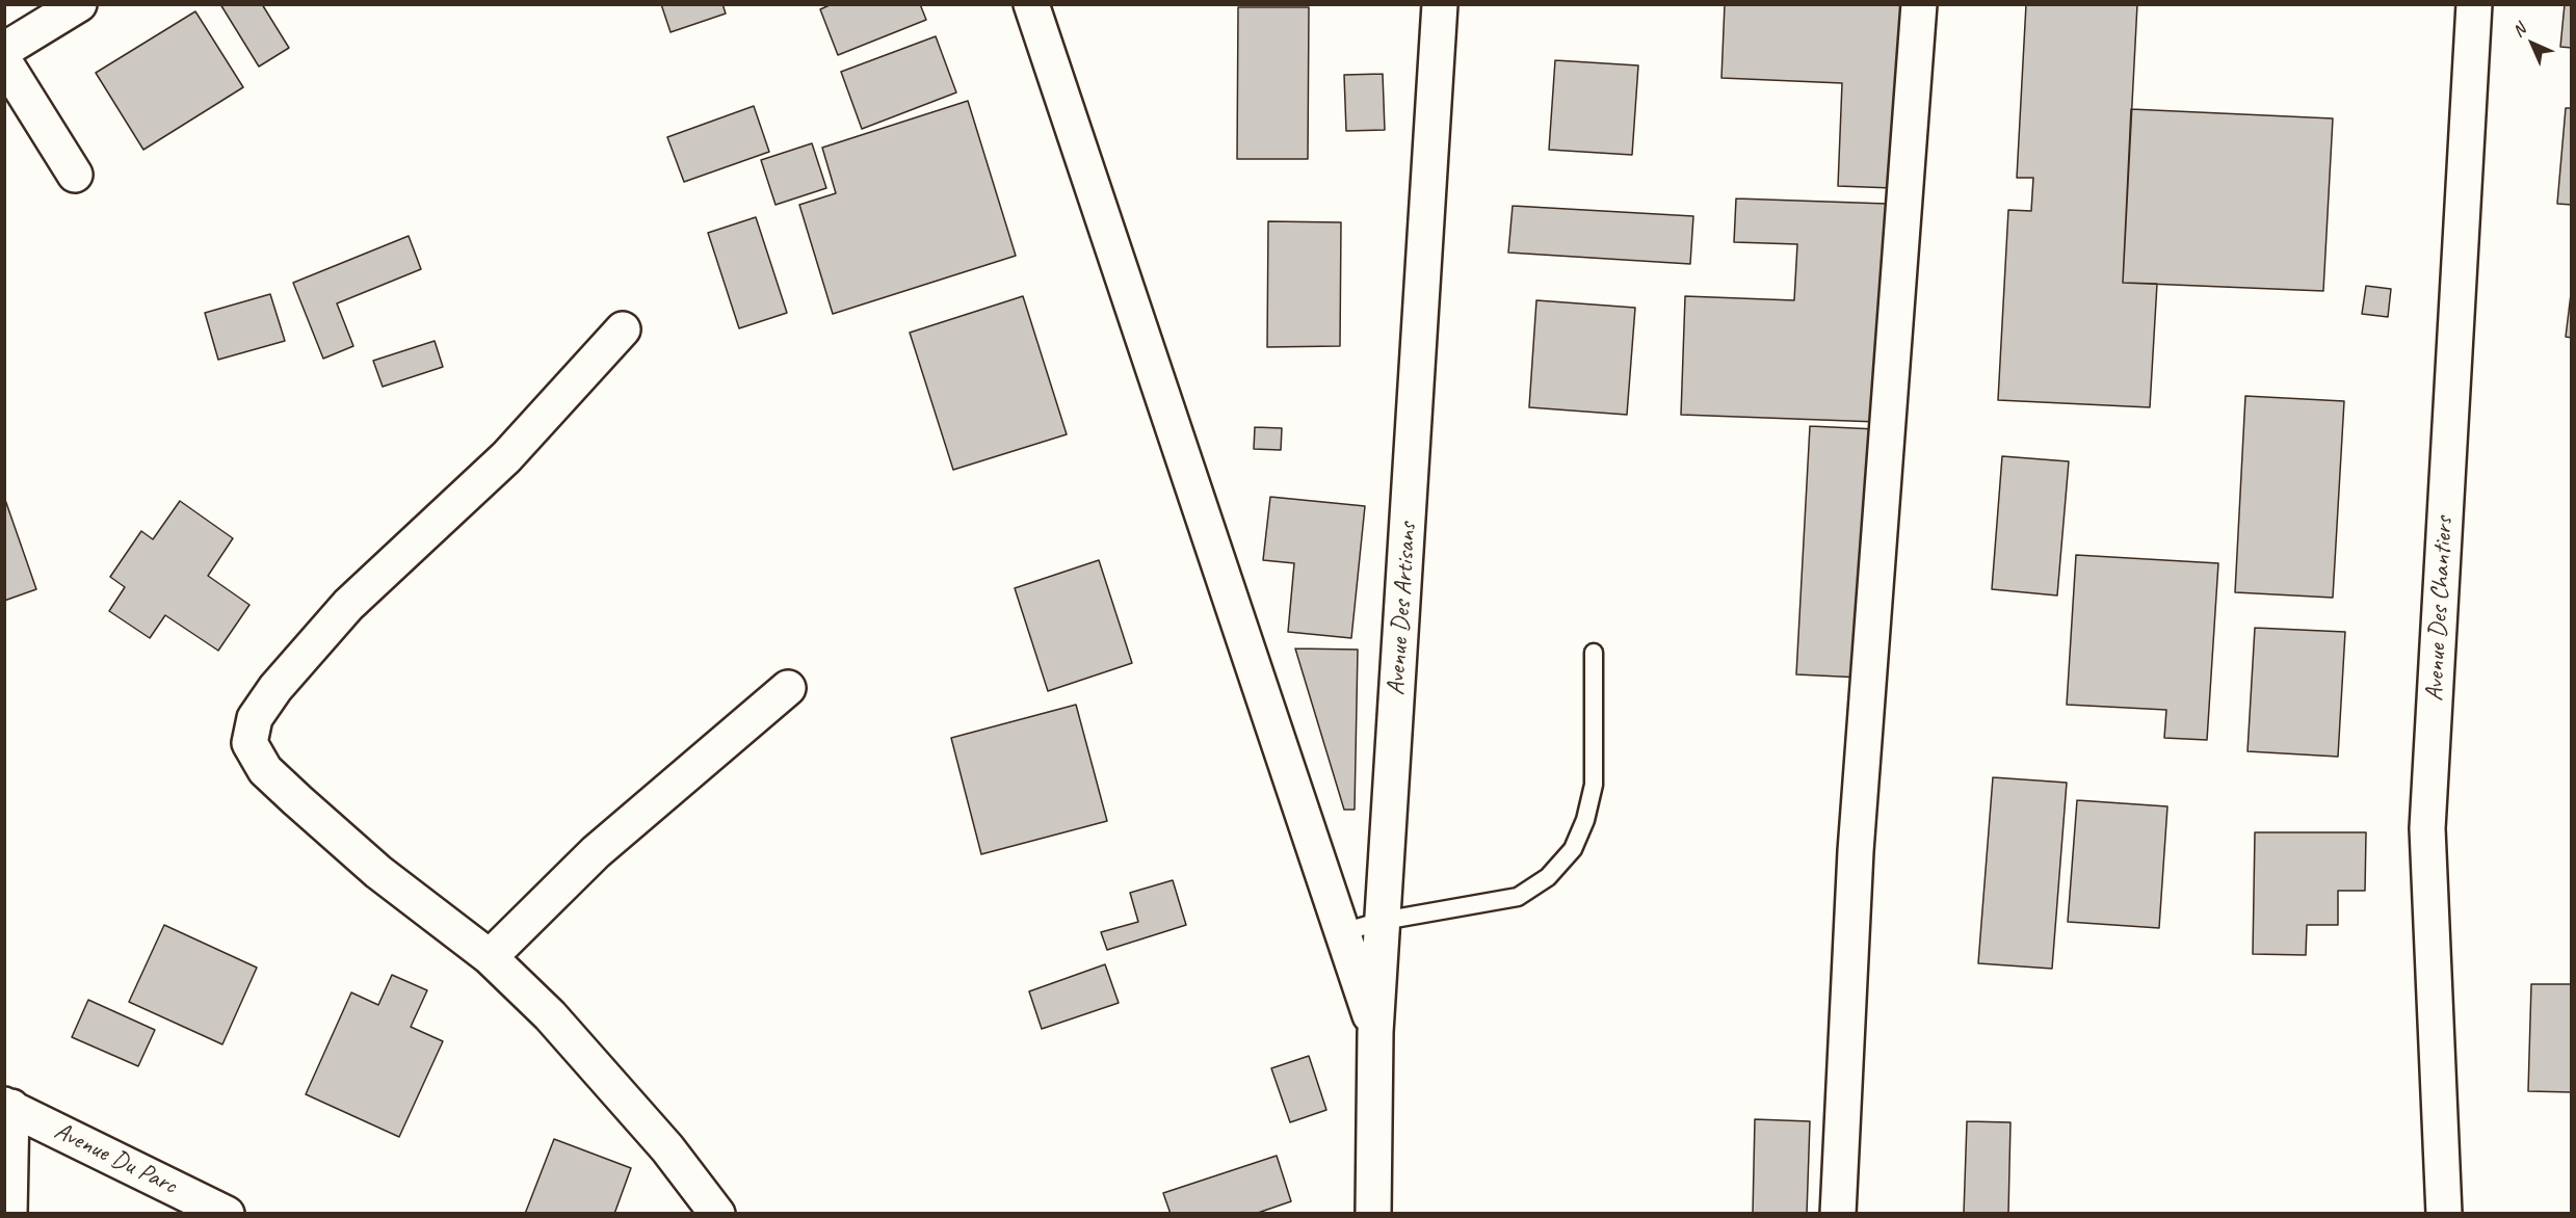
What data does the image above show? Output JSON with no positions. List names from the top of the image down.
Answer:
{
  "streets": {
    "street": ["Avenue Des Artisans", "Avenue Des Chantiers", "Avenue Du Parc"]
  },
  "north": "top left"
}
